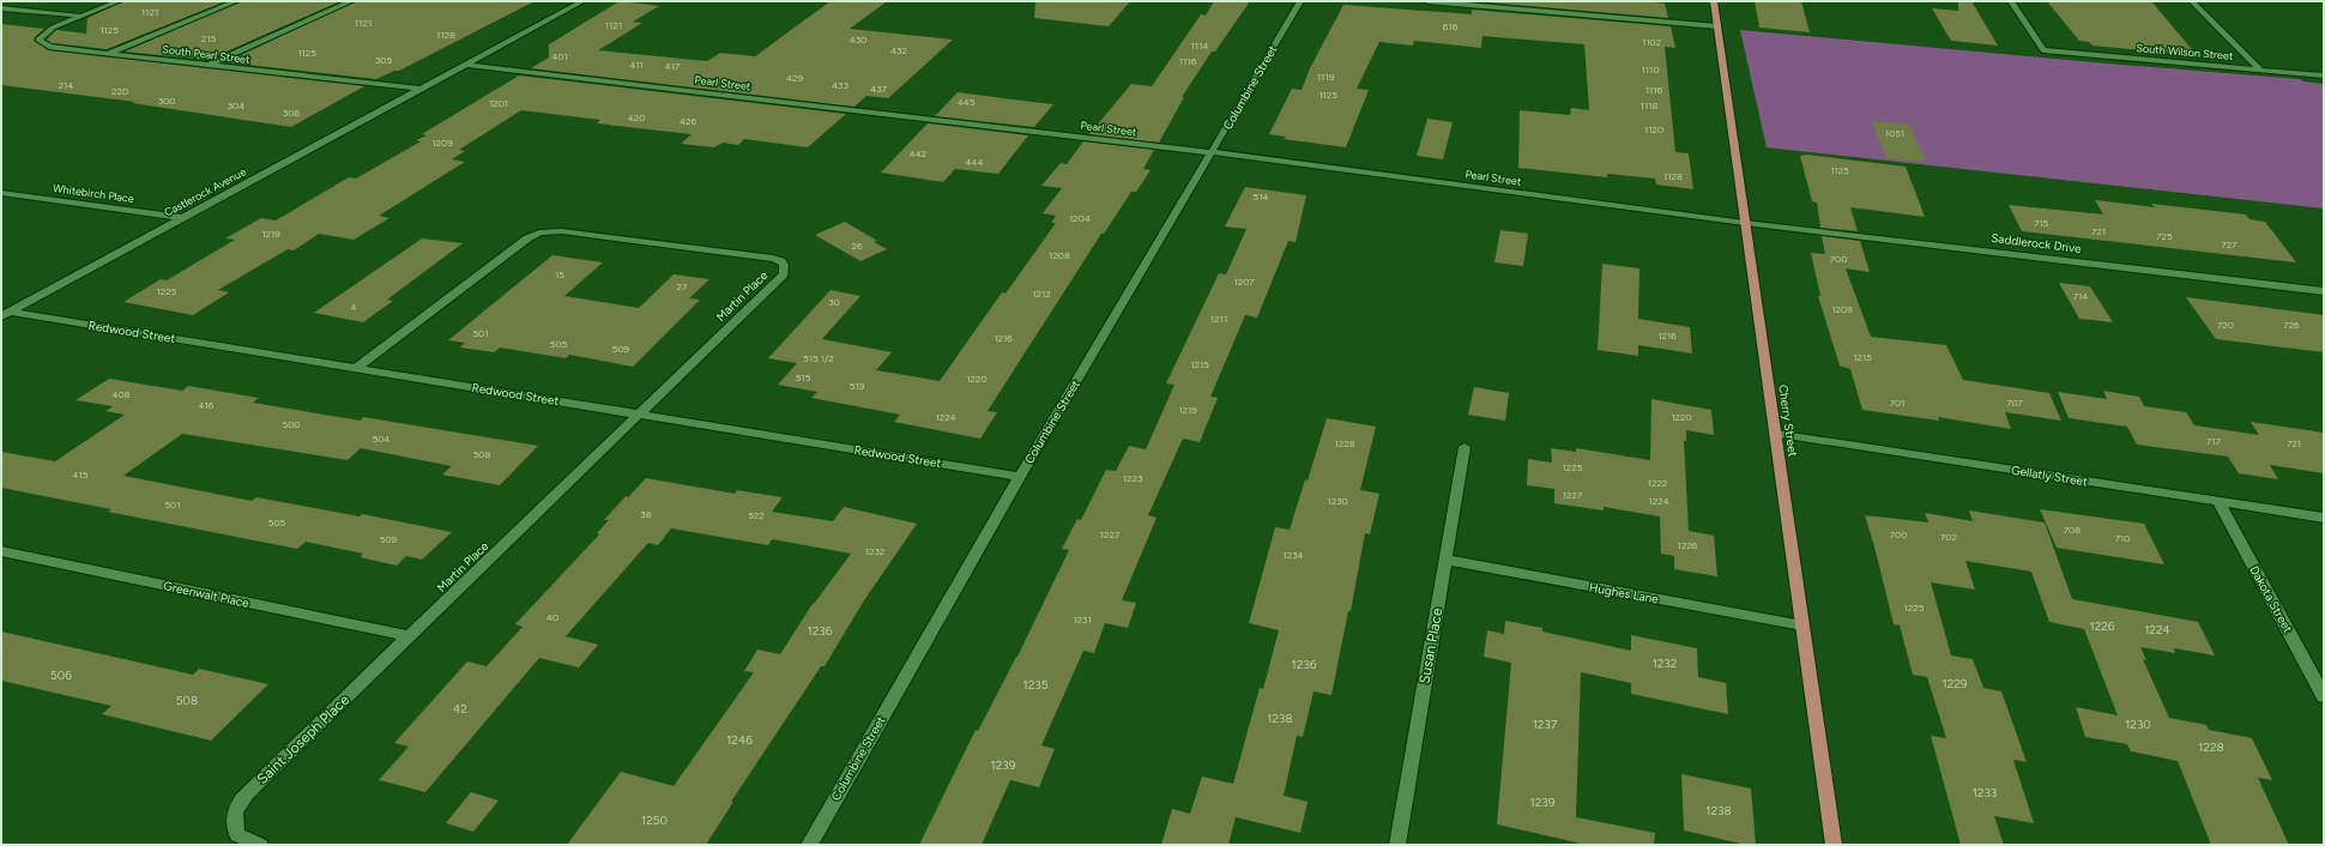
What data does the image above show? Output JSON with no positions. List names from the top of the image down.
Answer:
{
  "streets": {
    "main road": ["Cherry Street"],
    "street": [
      "South Wilson Street",
      "South Pearl Street",
      "Pearl Street",
      "Columbine Street",
      "Castlerock Avenue",
      "Whitebirch Place",
      "Saddlerock Drive",
      "Martin Place",
      "Redwood Street",
      "Gellatly Street",
      "Hughes Lane",
      "Greenwalt Place",
      "Dakota Street",
      "Susan Place",
      "Saint Joseph Place"
    ]
  },
  "crossings": [
    ["South Pearl Street", "Castlerock Avenue"],
    ["Pearl Street", "Columbine Street"],
    ["Pearl Street", "Castlerock Avenue"],
    ["Pearl Street", "Saddlerock Drive"],
    ["Pearl Street", "Cherry Street"],
    ["Columbine Street", "Redwood Street"],
    ["Castlerock Avenue", "Whitebirch Place"],
    ["Castlerock Avenue", "Redwood Street"],
    ["Saddlerock Drive", "Cherry Street"],
    ["Martin Place", "Redwood Street"],
    ["Martin Place", "Greenwalt Place"],
    ["Martin Place", "Saint Joseph Place"],
    ["Cherry Street", "Gellatly Street"],
    ["Cherry Street", "Hughes Lane"],
    ["Gellatly Street", "Dakota Street"],
    ["Hughes Lane", "Susan Place"],
    ["Greenwalt Place", "Saint Joseph Place"]
  ],
  "house_numbers": [
    "1121",
    "1121",
    "1121",
    "616",
    "1125",
    "1128",
    "215",
    "430",
    "1102",
    "1114",
    "432",
    "1125",
    "401",
    "305",
    "1116",
    "411",
    "417",
    "1110",
    "1119",
    "429",
    "214",
    "433",
    "437",
    "1116",
    "220",
    "1125",
    "300",
    "445",
    "1201",
    "304",
    "1118",
    "308",
    "420",
    "426",
    "1120",
    "1051",
    "1209",
    "442",
    "444",
    "1125",
    "1128",
    "514",
    "1204",
    "715",
    "721",
    "1219",
    "725",
    "727",
    "26",
    "1208",
    "700",
    "15",
    "1207",
    "27",
    "1225",
    "1212",
    "714",
    "30",
    "4",
    "1209",
    "1211",
    "720",
    "726",
    "501",
    "1216",
    "1216",
    "505",
    "509",
    "1215",
    "515 1/2",
    "1215",
    "515",
    "1220",
    "519",
    "408",
    "701",
    "707",
    "416",
    "1219",
    "1224",
    "1220",
    "500",
    "504",
    "717",
    "1228",
    "721",
    "508",
    "1225",
    "415",
    "1223",
    "1222",
    "1227",
    "1230",
    "1224",
    "501",
    "38",
    "522",
    "505",
    "708",
    "1227",
    "700",
    "702",
    "710",
    "509",
    "1226",
    "1232",
    "1234",
    "1225",
    "40",
    "1231",
    "1226",
    "1224",
    "1236",
    "1232",
    "1236",
    "506",
    "1229",
    "1235",
    "508",
    "42",
    "1238",
    "1237",
    "1230",
    "1246",
    "1228",
    "1239",
    "1233",
    "1239",
    "1238",
    "1250"
  ]
}
